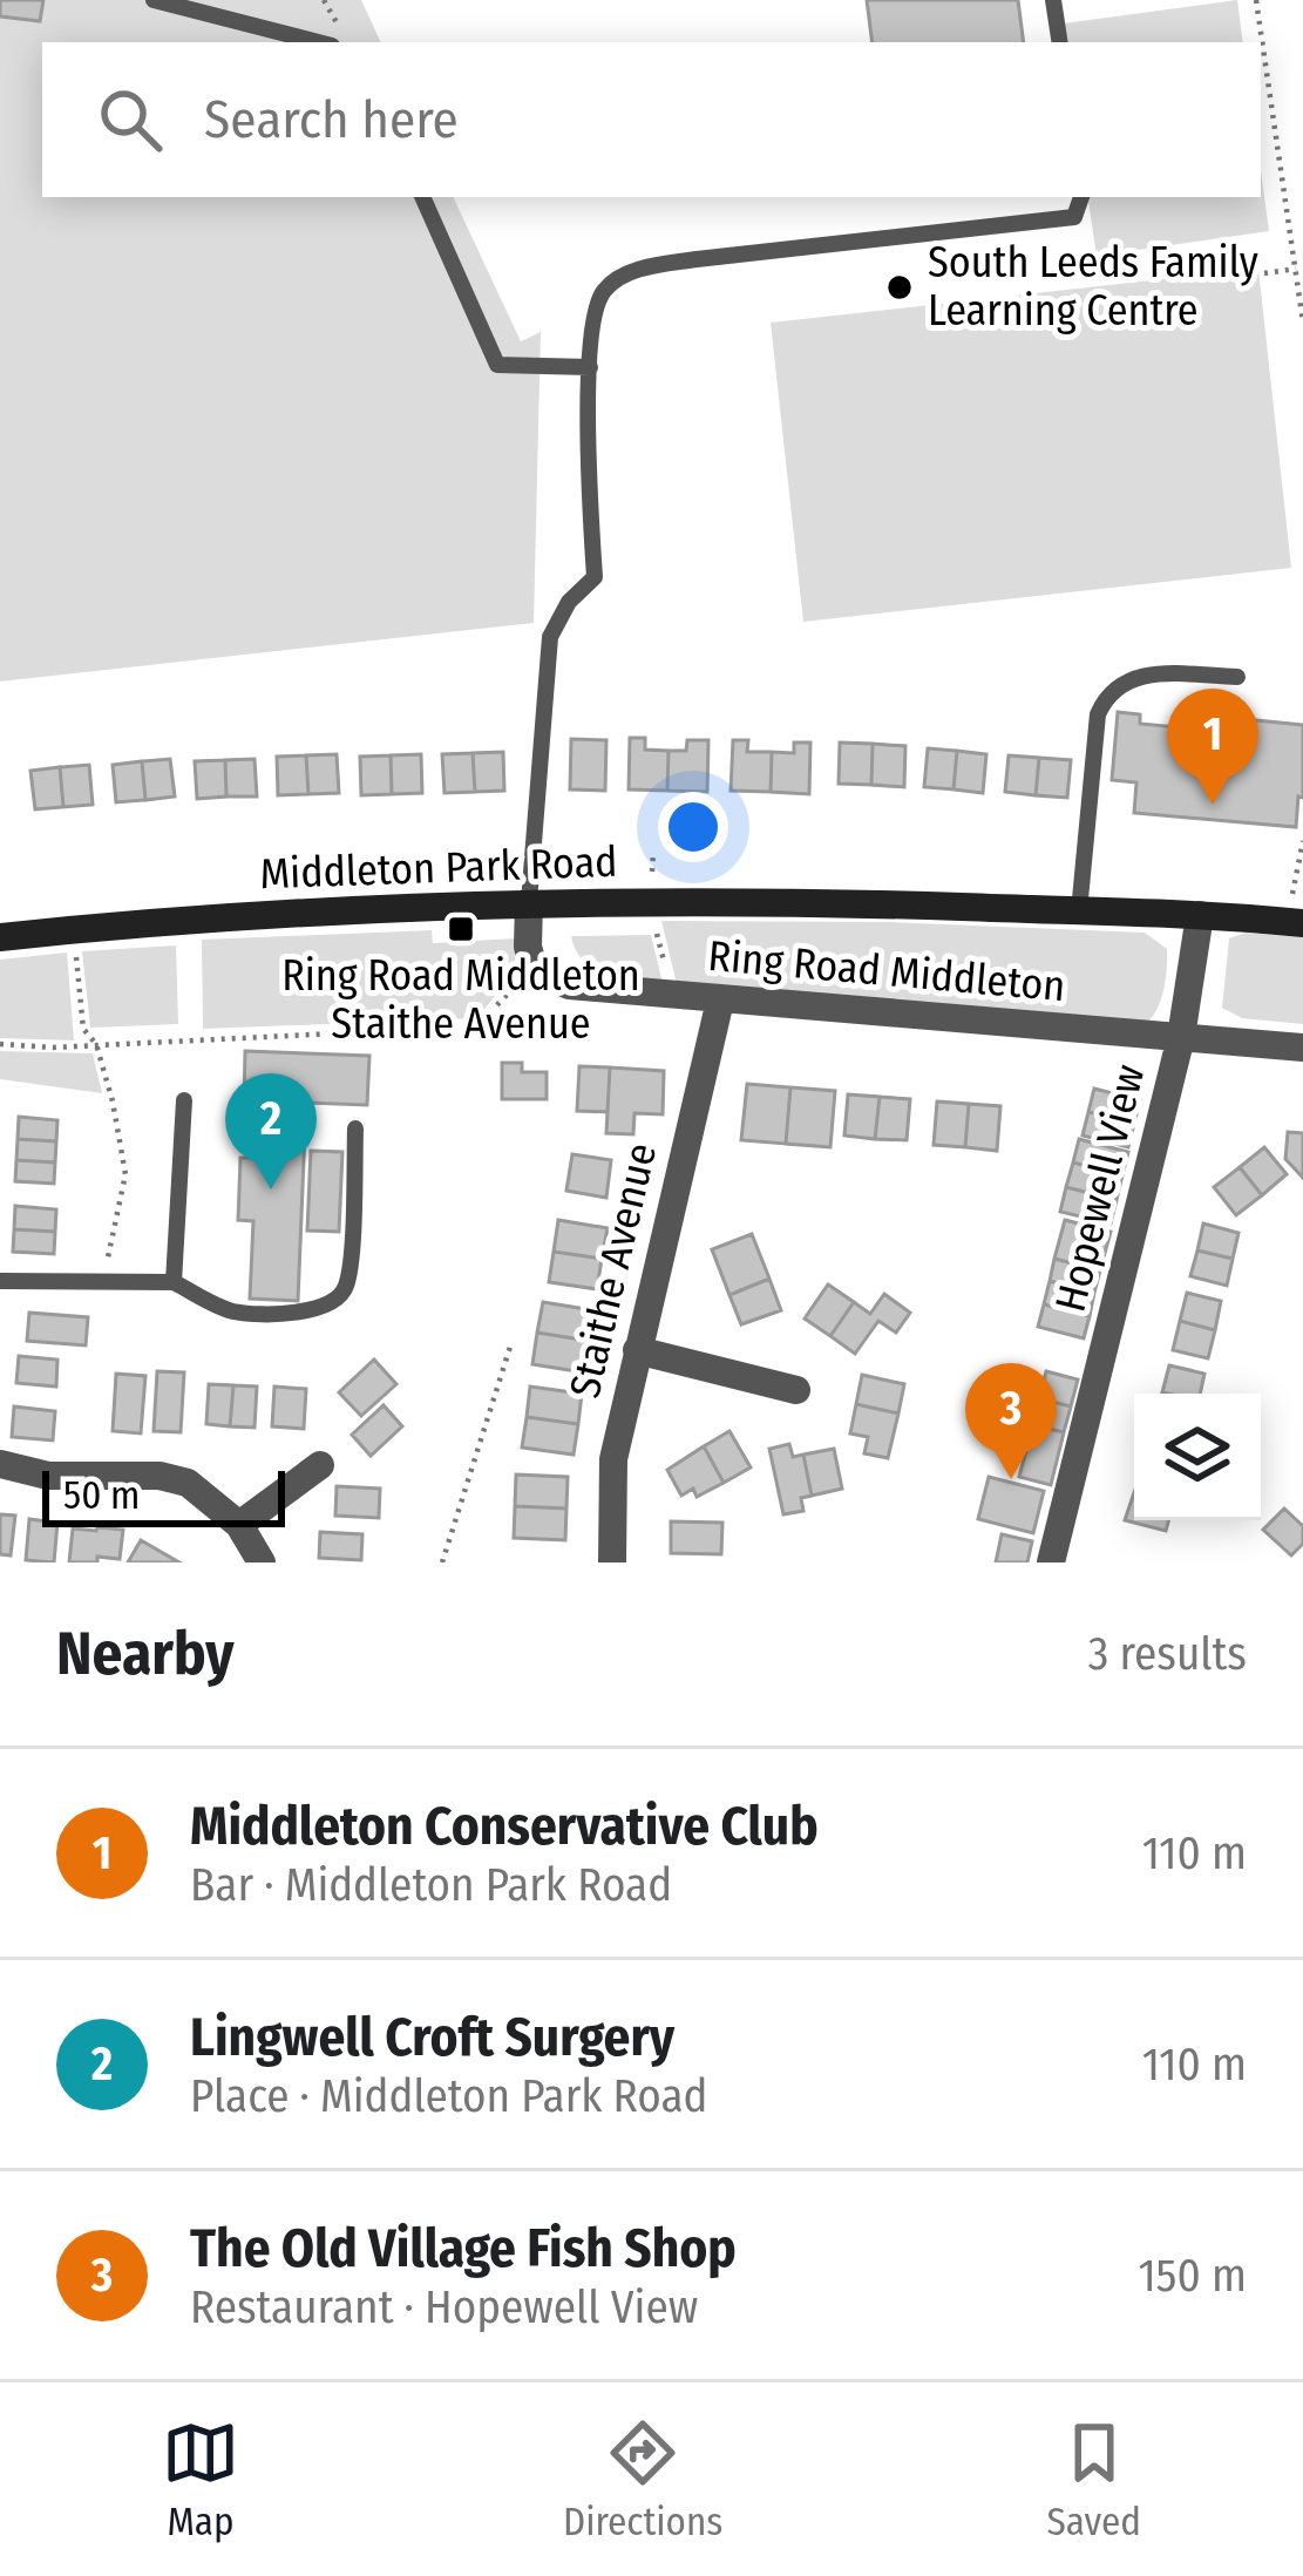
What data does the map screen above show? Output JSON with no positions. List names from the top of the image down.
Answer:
{
  "streets": {
    "street": [
      "Middleton Park Road",
      "Ring Road Middleton",
      "Hopewell View",
      "Staithe Avenue"
    ]
  },
  "crossings": [
    ["Middleton Park Road", "Hopewell View"],
    ["Ring Road Middleton", "Hopewell View"],
    ["Ring Road Middleton", "Staithe Avenue"]
  ],
  "places": {
    "other": ["South Leeds Family Learning Centre"],
    "transit": ["Ring Road Middleton Staithe Avenue"]
  },
  "scale_bar": "50 m",
  "page": {
    "search": "Search here",
    "pins": ["1", "2", "3"],
    "scale": "50 m",
    "heading": ["Nearby", "3 results"],
    "list": [
      {
        "mark": "1",
        "name": "Middleton Conservative Club",
        "note": "Bar · Middleton Park Road",
        "value": "110 m"
      },
      {
        "mark": "2",
        "name": "Lingwell Croft Surgery",
        "note": "Place · Middleton Park Road",
        "value": "110 m"
      },
      {
        "mark": "3",
        "name": "The Old Village Fish Shop",
        "note": "Restaurant · Hopewell View",
        "value": "150 m"
      }
    ],
    "nav": ["Map", "Directions", "Saved"]
  }
}
